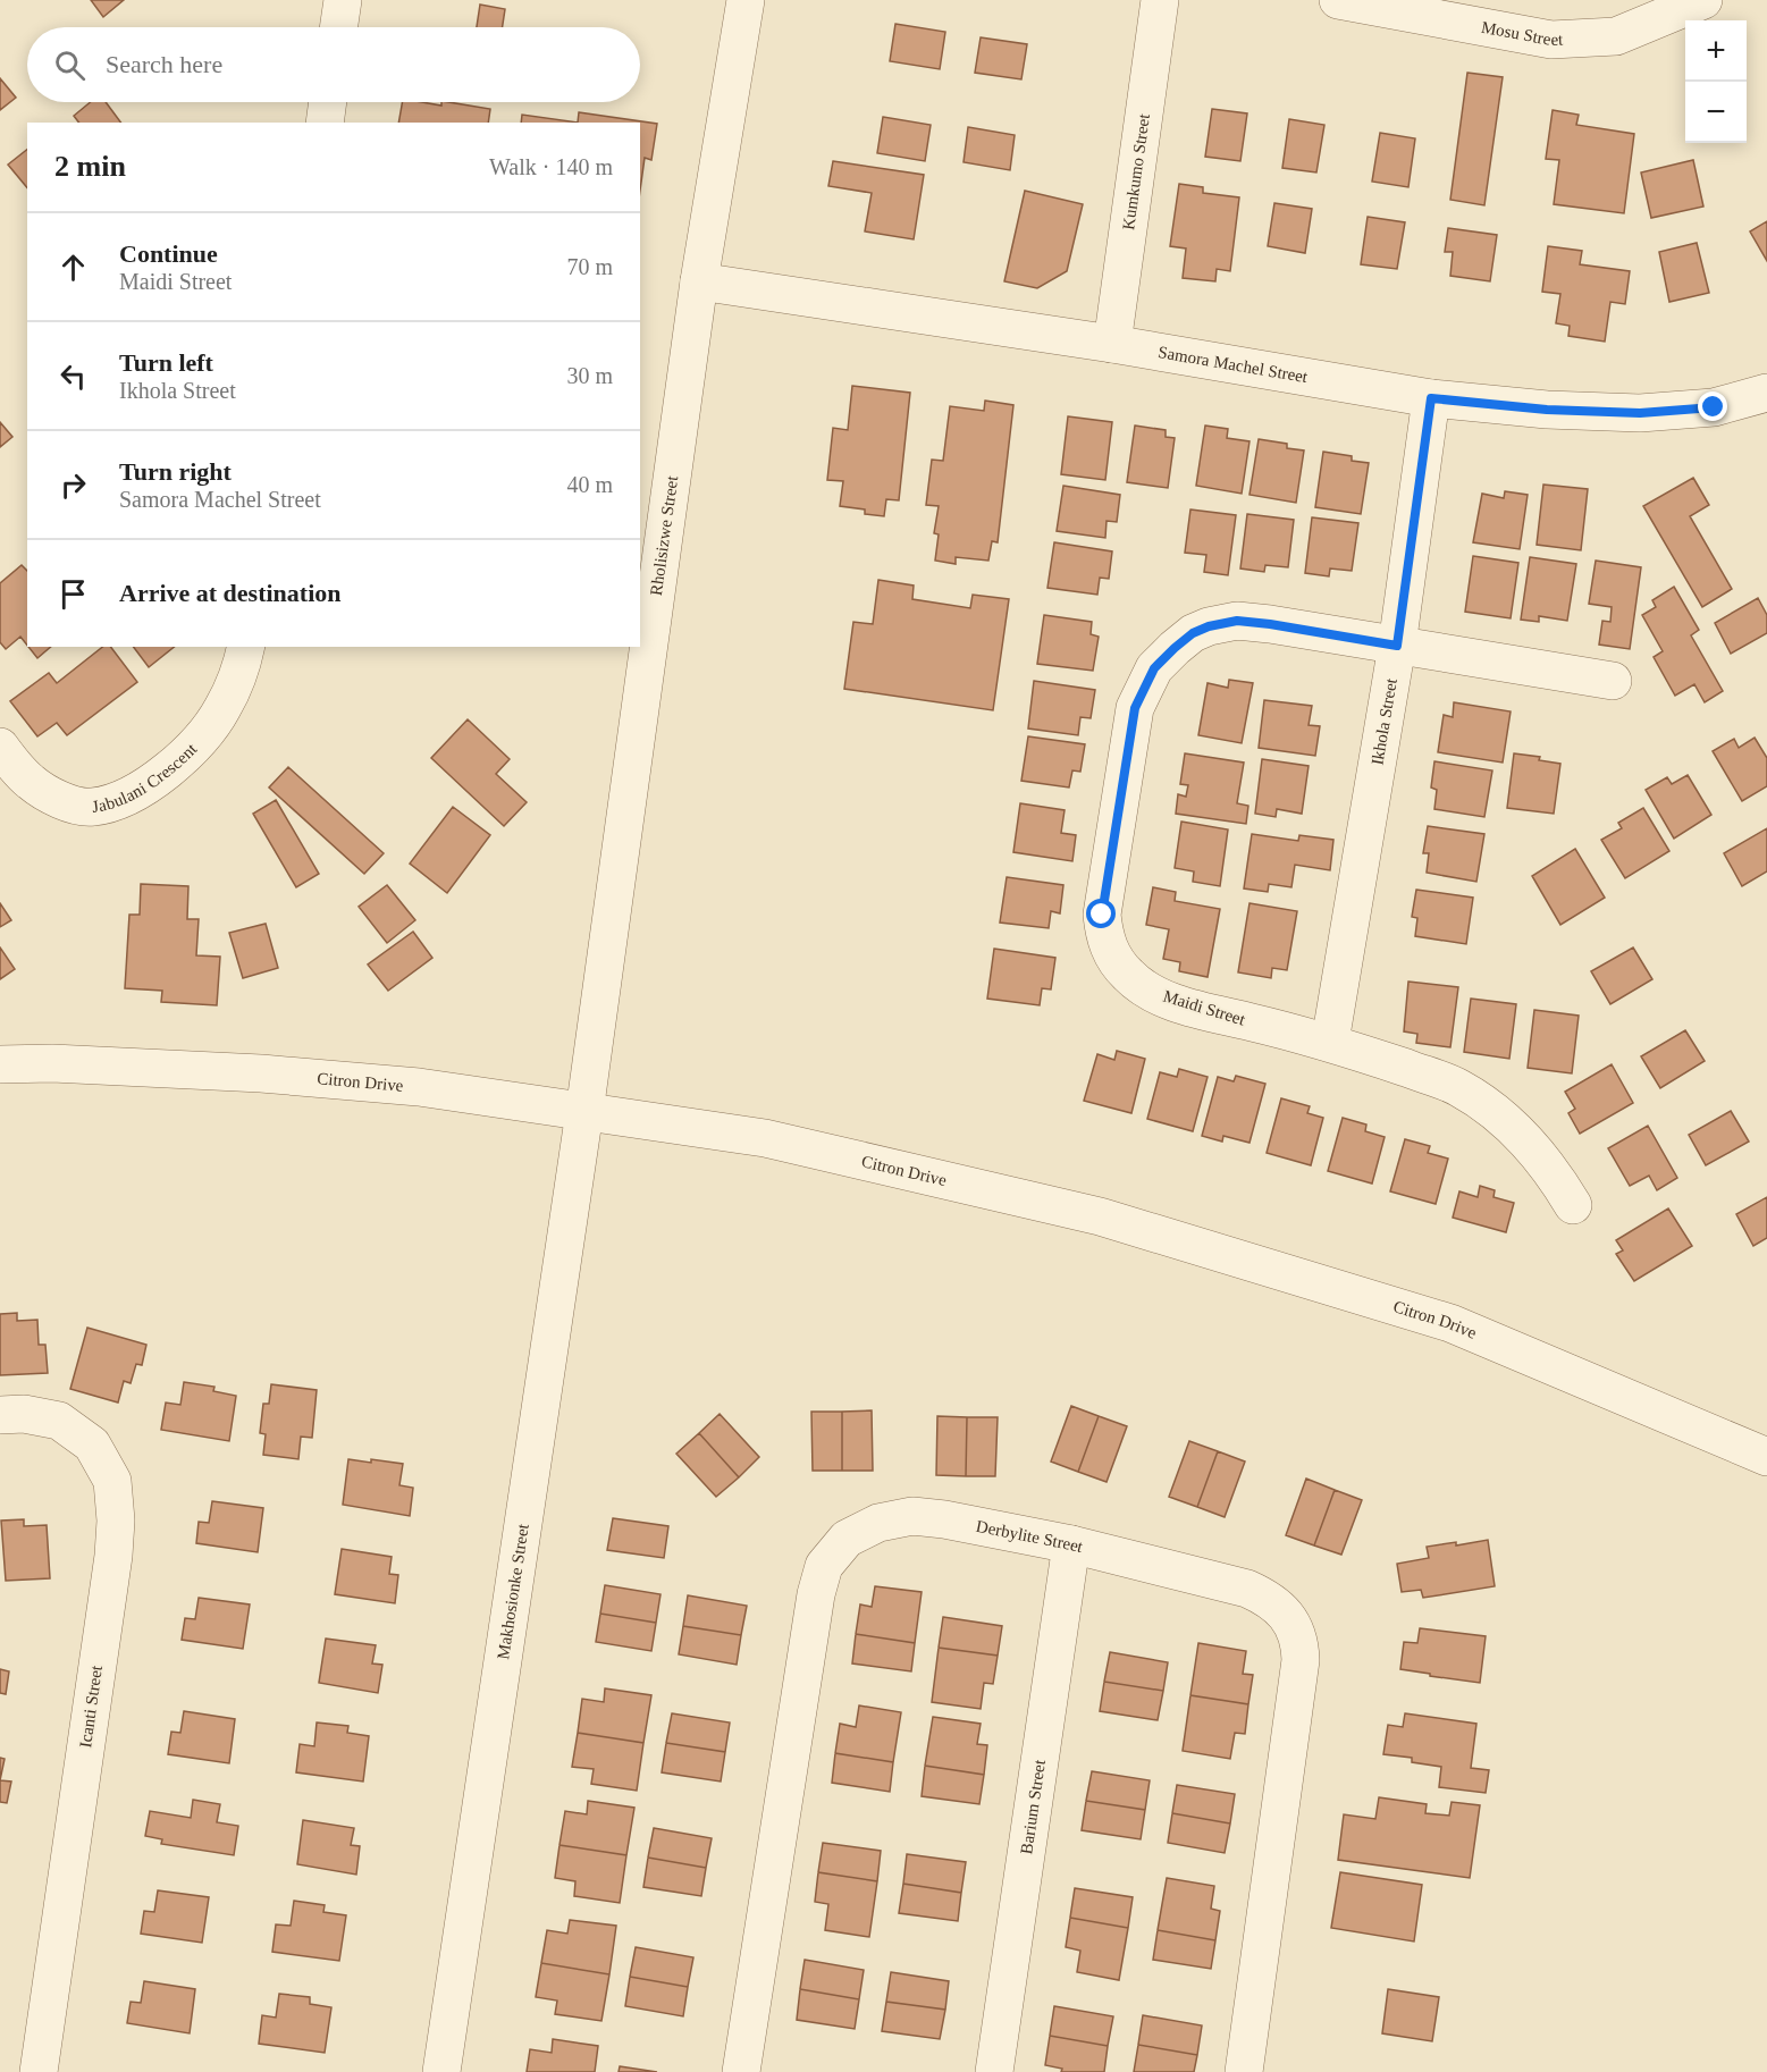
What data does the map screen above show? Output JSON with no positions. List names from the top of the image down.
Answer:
{
  "streets": {
    "street": [
      "Mosu Street",
      "Kumkumo Street",
      "Samora Machel Street",
      "Rholisizwe Street",
      "Ikhola Street",
      "Jabulani Crescent",
      "Maidi Street",
      "Citron Drive",
      "Derbylite Street",
      "Makhosionke Street",
      "Icanti Street",
      "Barium Street"
    ]
  },
  "crossings": [
    ["Kumkumo Street", "Samora Machel Street"],
    ["Samora Machel Street", "Rholisizwe Street"],
    ["Samora Machel Street", "Ikhola Street"],
    ["Rholisizwe Street", "Citron Drive"],
    ["Rholisizwe Street", "Makhosionke Street"],
    ["Ikhola Street", "Maidi Street"],
    ["Citron Drive", "Makhosionke Street"],
    ["Derbylite Street", "Barium Street"]
  ],
  "page": {
    "map_buttons": ["+", "−"],
    "search": "Search here",
    "heading": ["2 min", "Walk · 140 m"],
    "list": [
      ["Continue", "Maidi Street", "70 m"],
      ["Turn left", "Ikhola Street", "30 m"],
      ["Turn right", "Samora Machel Street", "40 m"],
      "Arrive at destination"
    ]
  }
}
